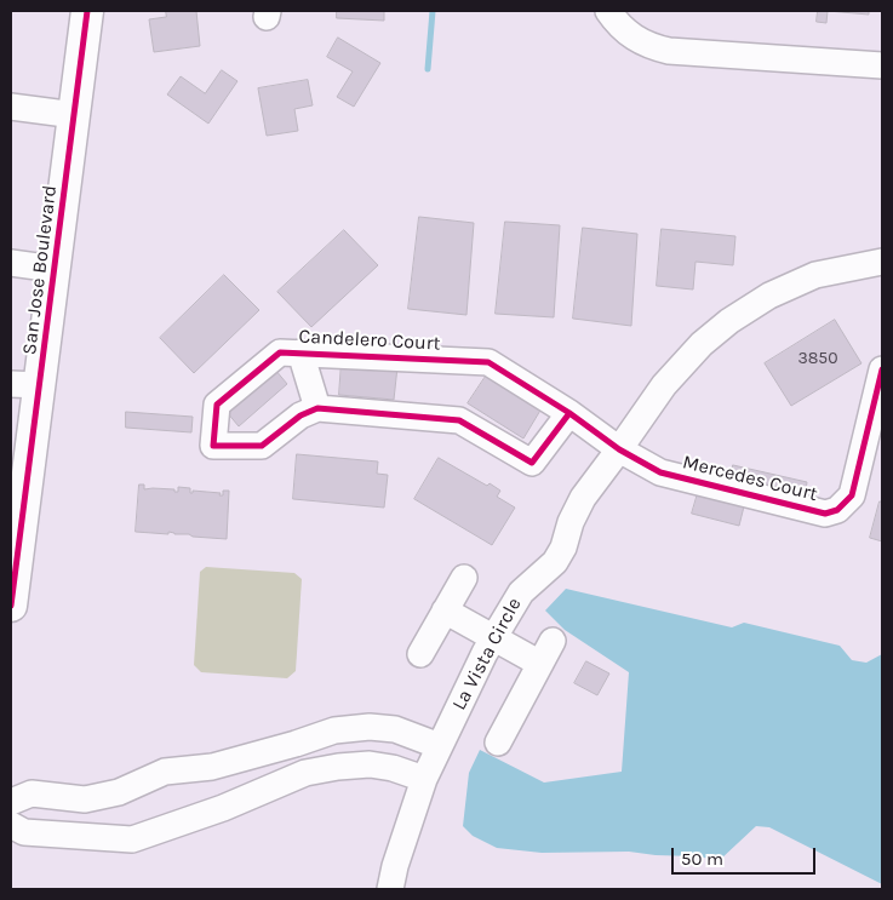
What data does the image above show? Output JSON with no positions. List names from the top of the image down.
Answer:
{
  "streets": {
    "main road": ["San Jose Boulevard"],
    "street": ["Candelero Court", "Mercedes Court", "La Vista Circle"]
  },
  "crossings": [
    ["Candelero Court", "Mercedes Court"],
    ["Candelero Court", "La Vista Circle"],
    ["Mercedes Court", "La Vista Circle"]
  ],
  "house_numbers": ["3850"],
  "scale_bar": "50 m"
}
